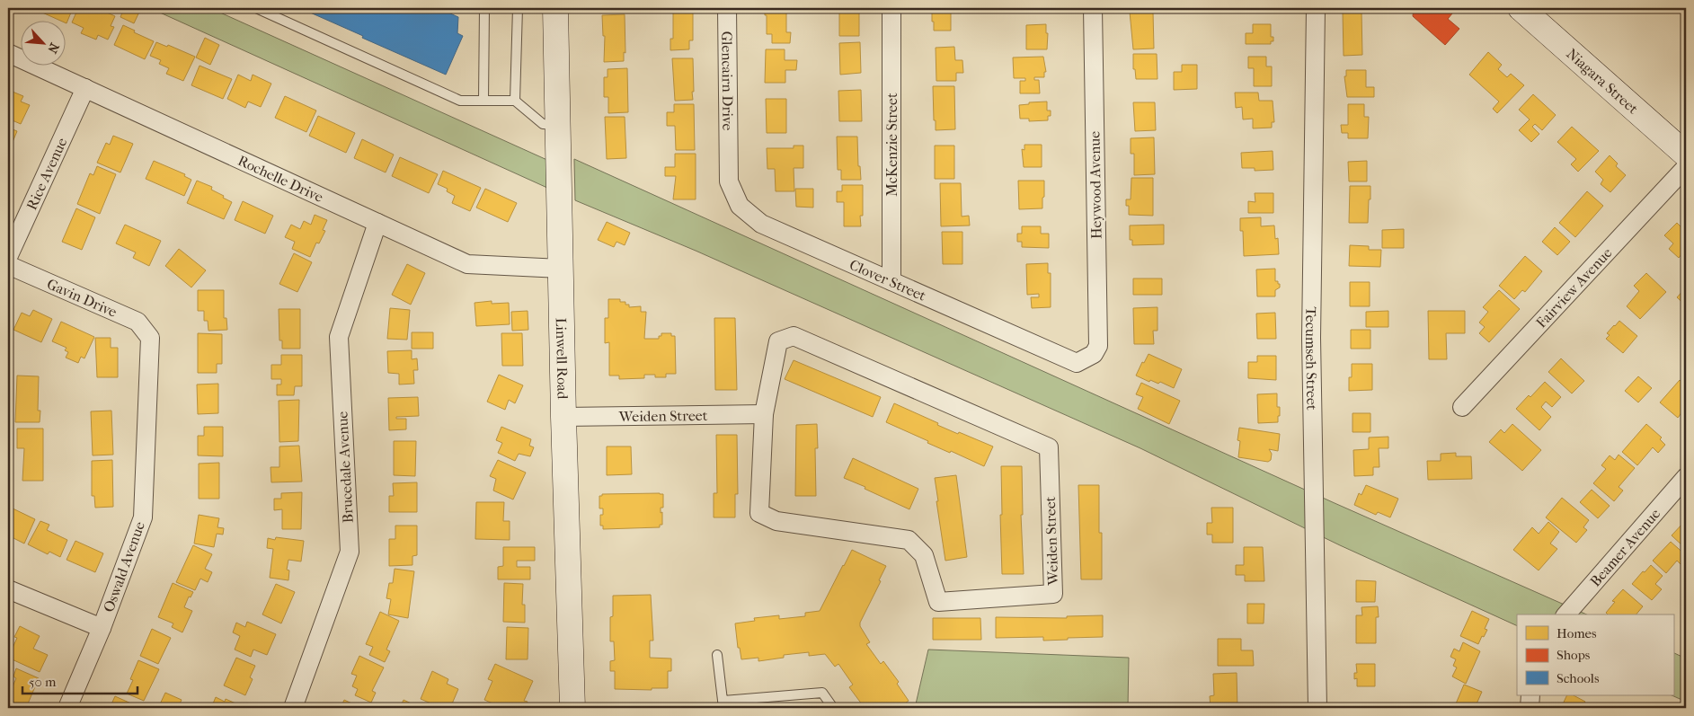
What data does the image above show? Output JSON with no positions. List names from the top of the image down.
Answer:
{
  "streets": {
    "main road": ["Niagara Street", "Linwell Road"],
    "street": [
      "Glencairn Drive",
      "McKenzie Street",
      "Rice Avenue",
      "Rochelle Drive",
      "Heywood Avenue",
      "Clover Street",
      "Fairview Avenue",
      "Gavin Drive",
      "Tecumseh Street",
      "Weiden Street",
      "Brucedale Avenue",
      "Beamer Avenue",
      "Oswald Avenue"
    ]
  },
  "crossings": [
    ["Glencairn Drive", "Clover Street"],
    ["McKenzie Street", "Clover Street"],
    ["Rice Avenue", "Rochelle Drive"],
    ["Rochelle Drive", "Linwell Road"],
    ["Rochelle Drive", "Brucedale Avenue"],
    ["Heywood Avenue", "Clover Street"],
    ["Gavin Drive", "Oswald Avenue"],
    ["Linwell Road", "Weiden Street"]
  ],
  "legend": ["Homes", "Shops", "Schools"],
  "scale_bar": "50 m",
  "north": "bottom right"
}
